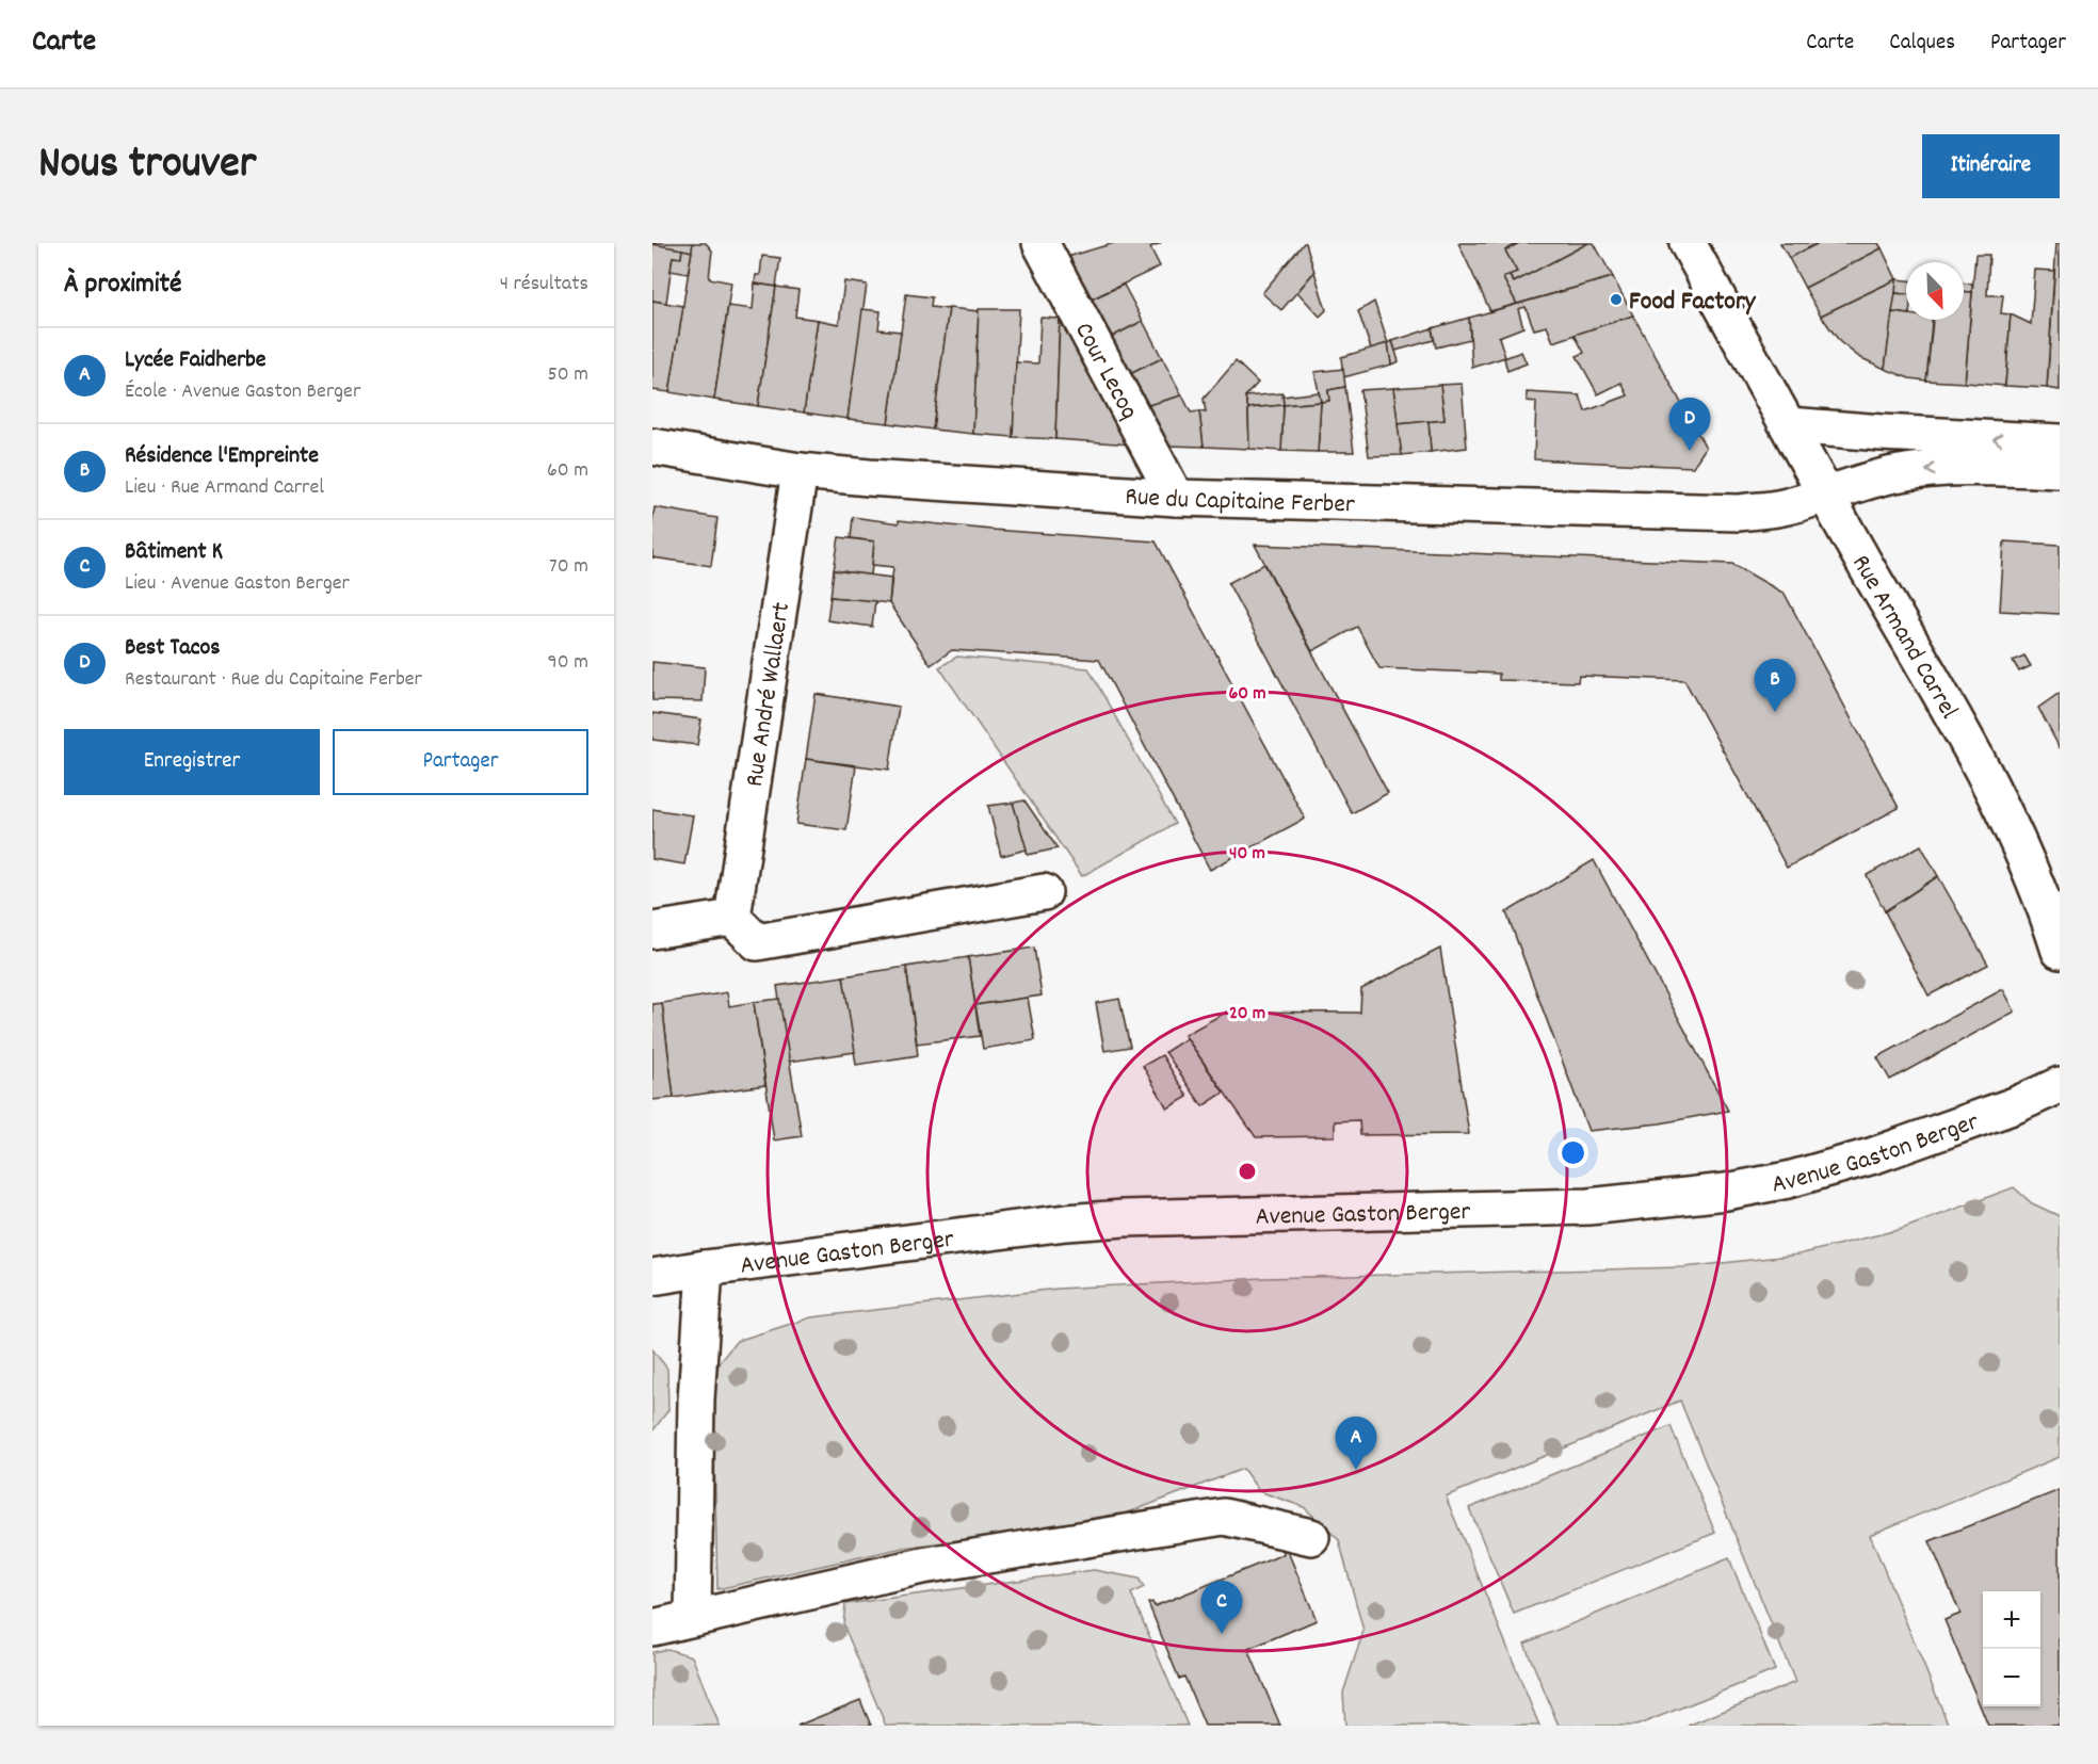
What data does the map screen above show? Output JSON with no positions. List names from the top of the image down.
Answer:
{
  "streets": {
    "street": [
      "Cour Lecoq",
      "Rue du Capitaine Ferber",
      "Rue Armand Carrel",
      "Rue André Wallaert",
      "Avenue Gaston Berger"
    ]
  },
  "crossings": [
    ["Cour Lecoq", "Rue du Capitaine Ferber"],
    ["Rue du Capitaine Ferber", "Rue Armand Carrel"],
    ["Rue du Capitaine Ferber", "Rue André Wallaert"]
  ],
  "places": ["Food Factory"],
  "north": "bottom right",
  "page": {
    "header": "Carte",
    "nav": ["Carte", "Calques", "Partager"],
    "title": "Nous trouver",
    "buttons": [
      "Itinéraire",
      ["Enregistrer", "Partager"]
    ],
    "heading": ["À proximité", "4 résultats"],
    "list": [
      {
        "mark": "A",
        "name": "Lycée Faidherbe",
        "note": "École · Avenue Gaston Berger",
        "value": "50 m"
      },
      {
        "mark": "B",
        "name": "Résidence l'Empreinte",
        "note": "Lieu · Rue Armand Carrel",
        "value": "60 m"
      },
      {
        "mark": "C",
        "name": "Bâtiment K",
        "note": "Lieu · Avenue Gaston Berger",
        "value": "70 m"
      },
      {
        "mark": "D",
        "name": "Best Tacos",
        "note": "Restaurant · Rue du Capitaine Ferber",
        "value": "90 m"
      }
    ],
    "pins": [
      "D",
      "B",
      "A",
      "C"
    ],
    "map_buttons": ["+", "−"]
  },
  "rings": ["60 m", "40 m", "20 m"]
}
